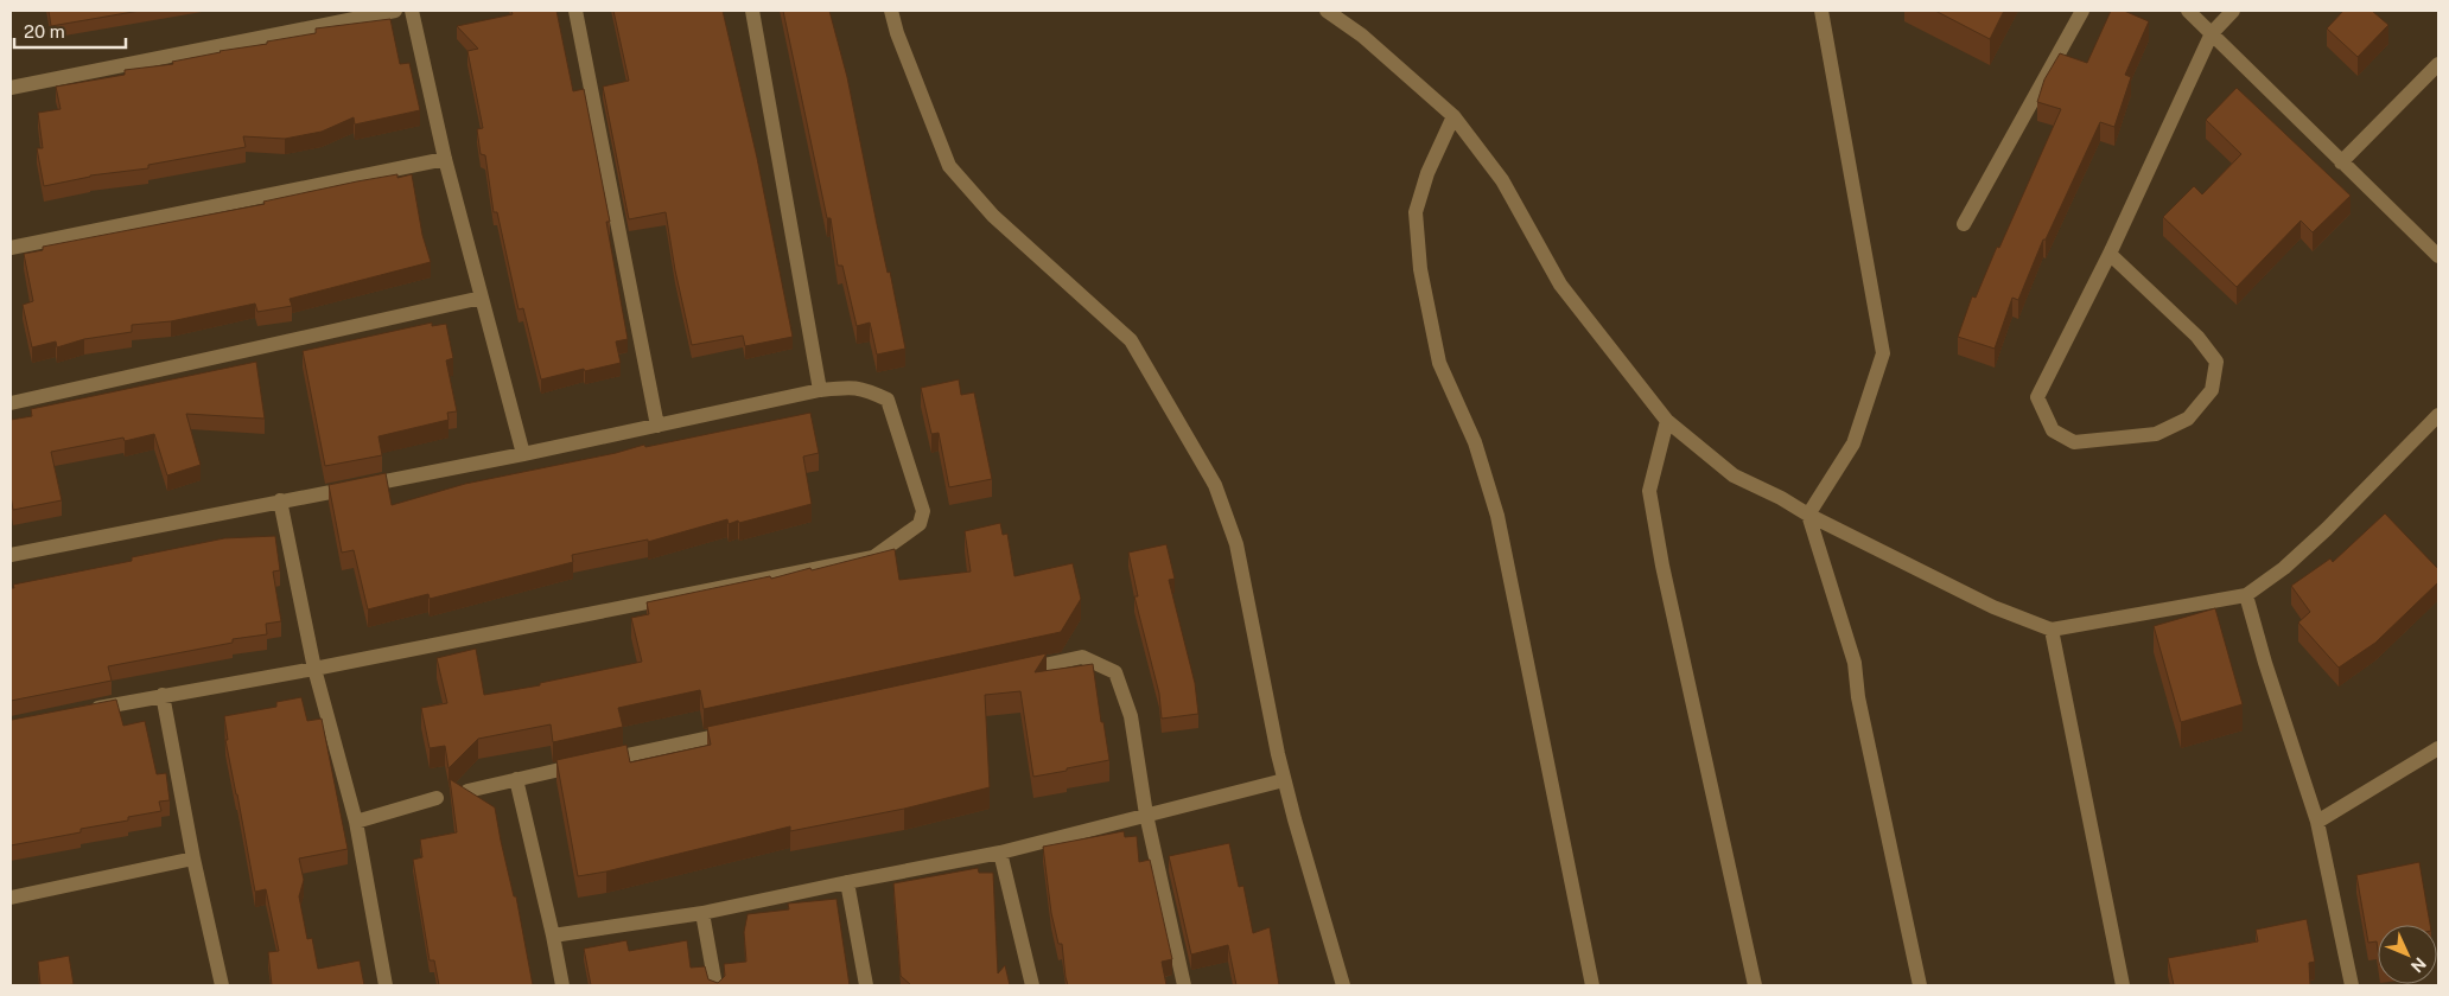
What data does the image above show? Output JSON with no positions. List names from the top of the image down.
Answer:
{
  "scale_bar": "20 m",
  "north": "bottom right"
}
